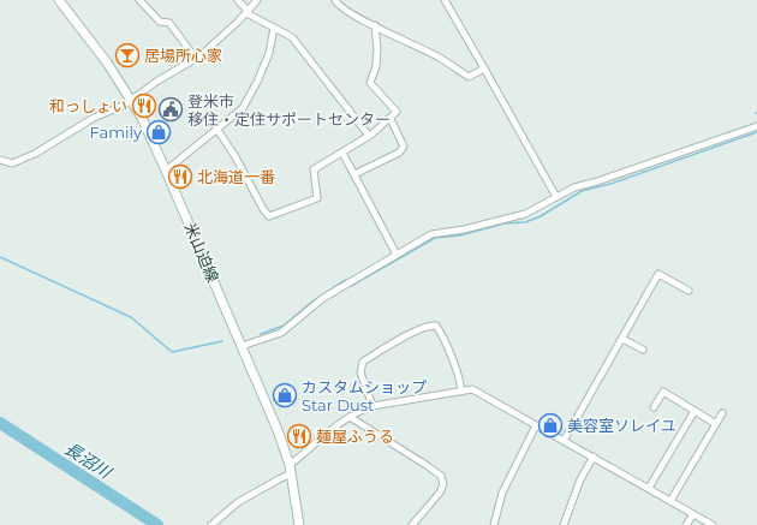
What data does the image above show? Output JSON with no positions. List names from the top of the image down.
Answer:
{
  "streets": {
    "main road": ["米山迫線"]
  },
  "water": ["長沼川"],
  "places": {
    "bar": ["居場所心家"],
    "restaurant": ["和っしょい", "北海道一番", "麺屋ふうる"],
    "public building": ["登米市 移住・定住サポートセンター"],
    "shop": ["Family", "カスタムショップ Star Dust", "美容室ソレイユ"]
  }
}
